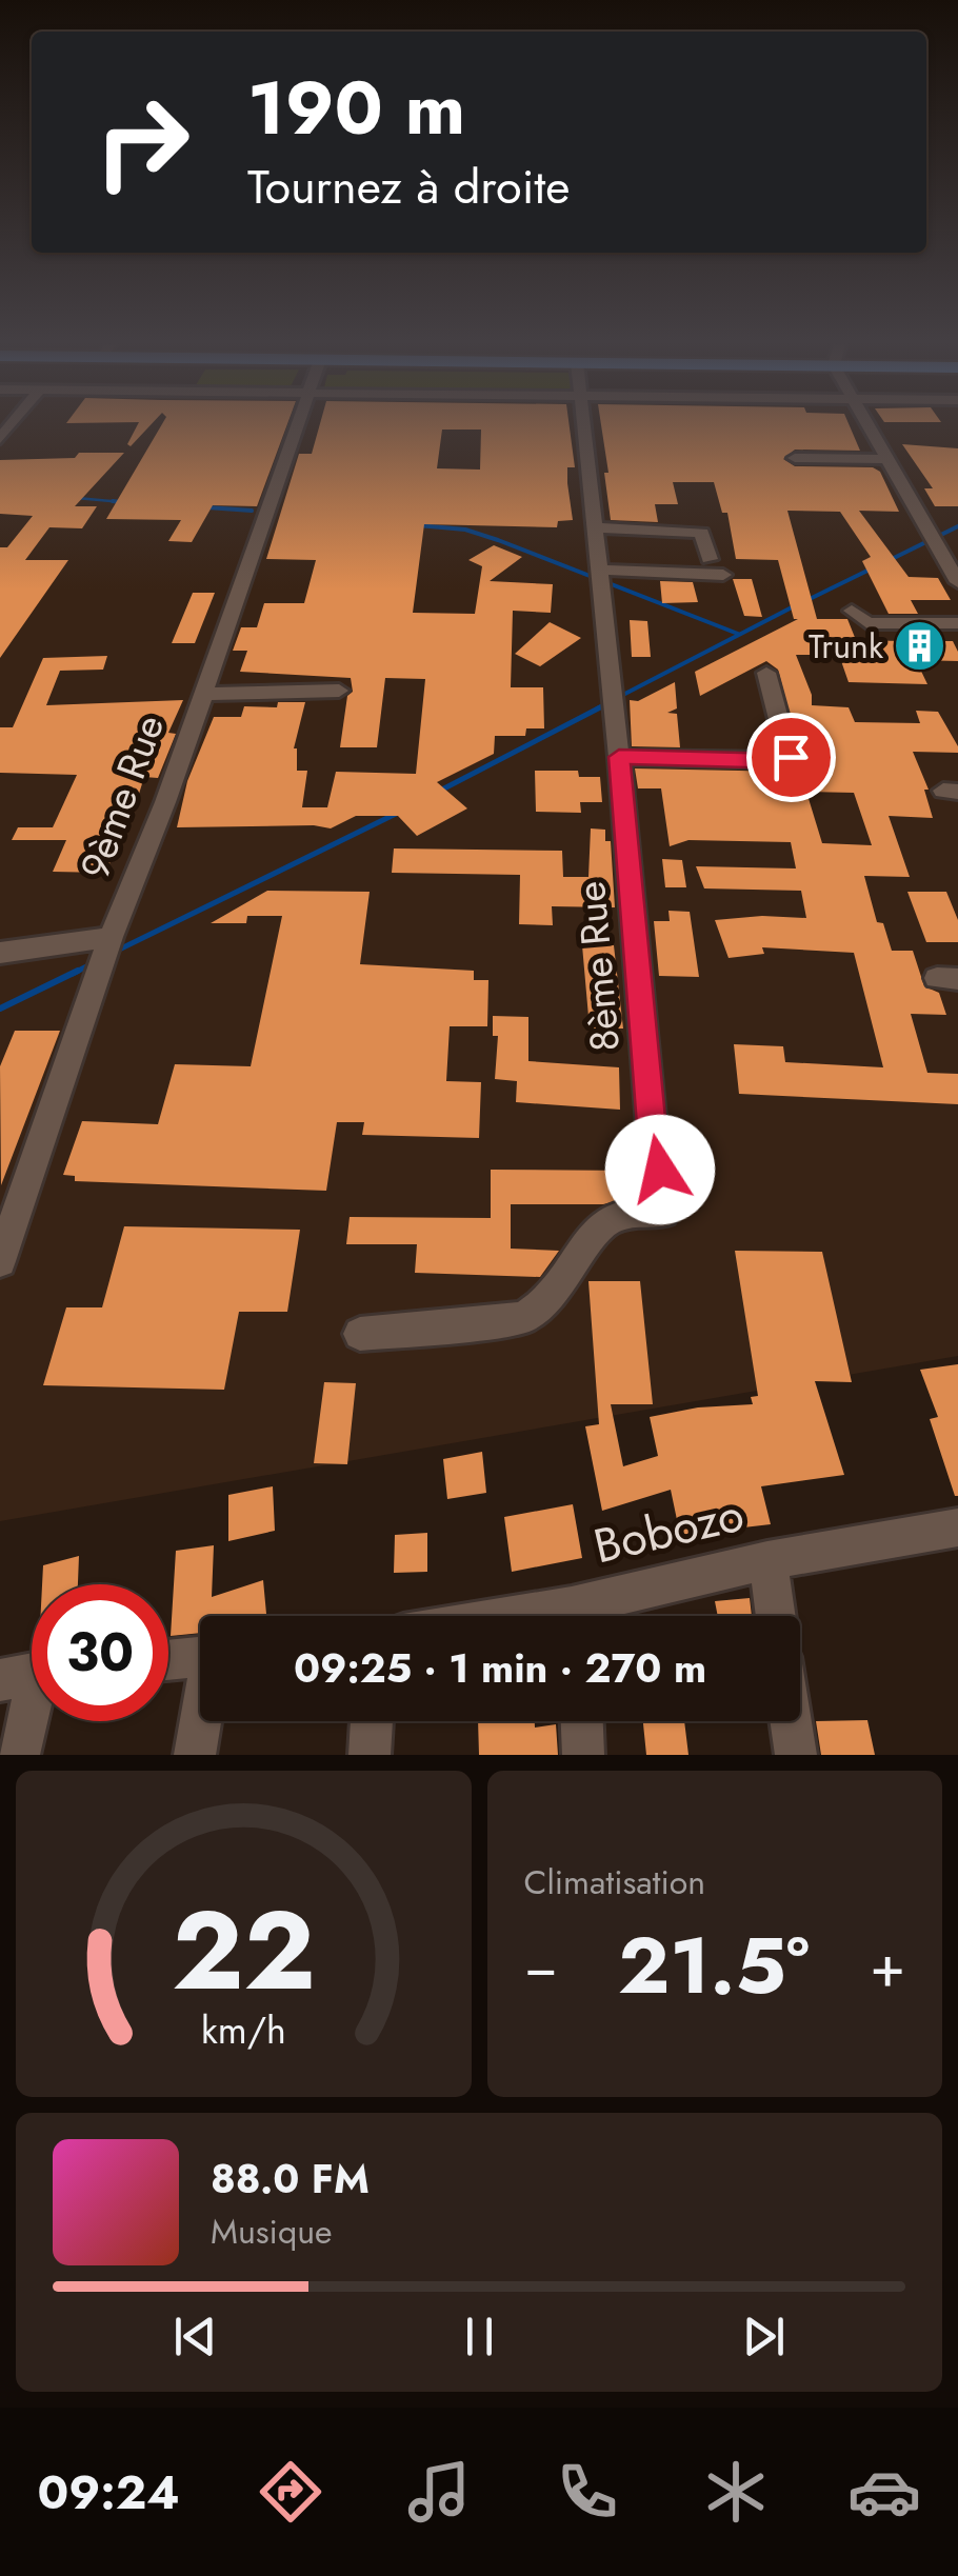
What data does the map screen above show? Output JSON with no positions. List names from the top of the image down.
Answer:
{
  "streets": {
    "street": ["9ème Rue", "8ème Rue", "Bobozo"]
  },
  "places": {
    "building": ["Trunk"]
  },
  "page": {
    "turn": ["190 m", "Tournez à droite"],
    "limit": "30",
    "trip": "09:25 · 1 min · 270 m",
    "tile": "Climatisation",
    "heat": ["−", "21.5°", "+"],
    "song": ["88.0 FM", "Musique"],
    "tabs": "09:24",
    "gauge": ["22", "km/h"]
  }
}
